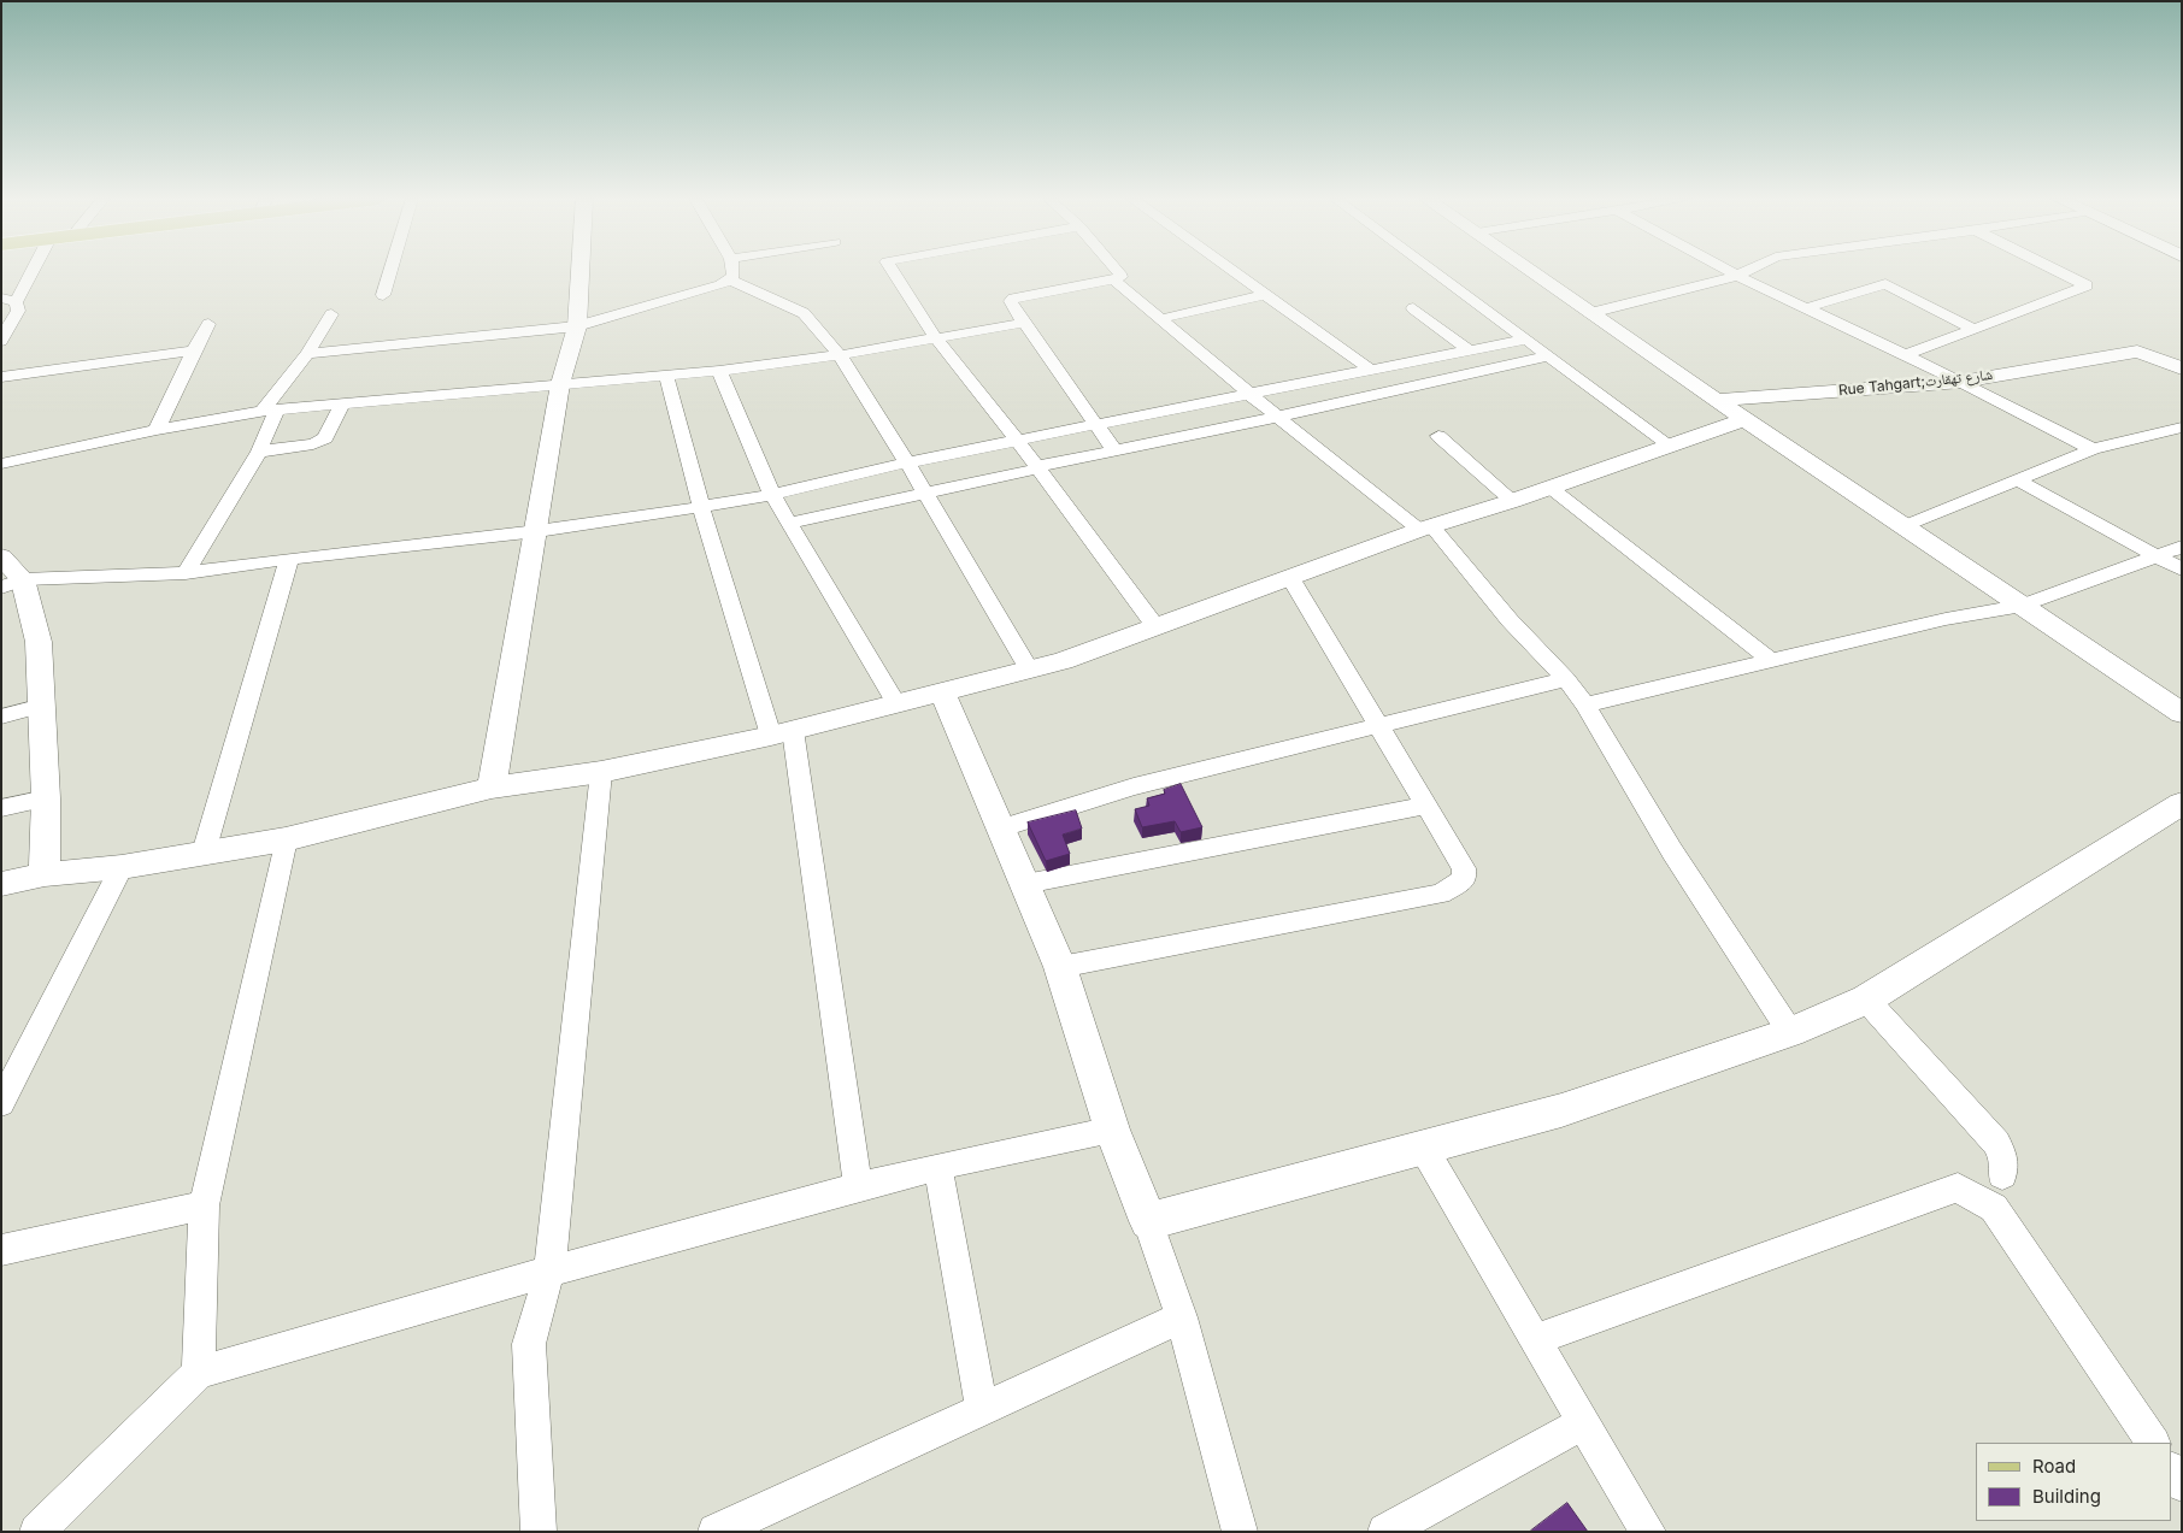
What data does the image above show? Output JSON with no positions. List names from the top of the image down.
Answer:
{
  "streets": {
    "street": ["Rue Tahgart;شارع تهقارت"]
  },
  "legend": ["Road", "Building"]
}
